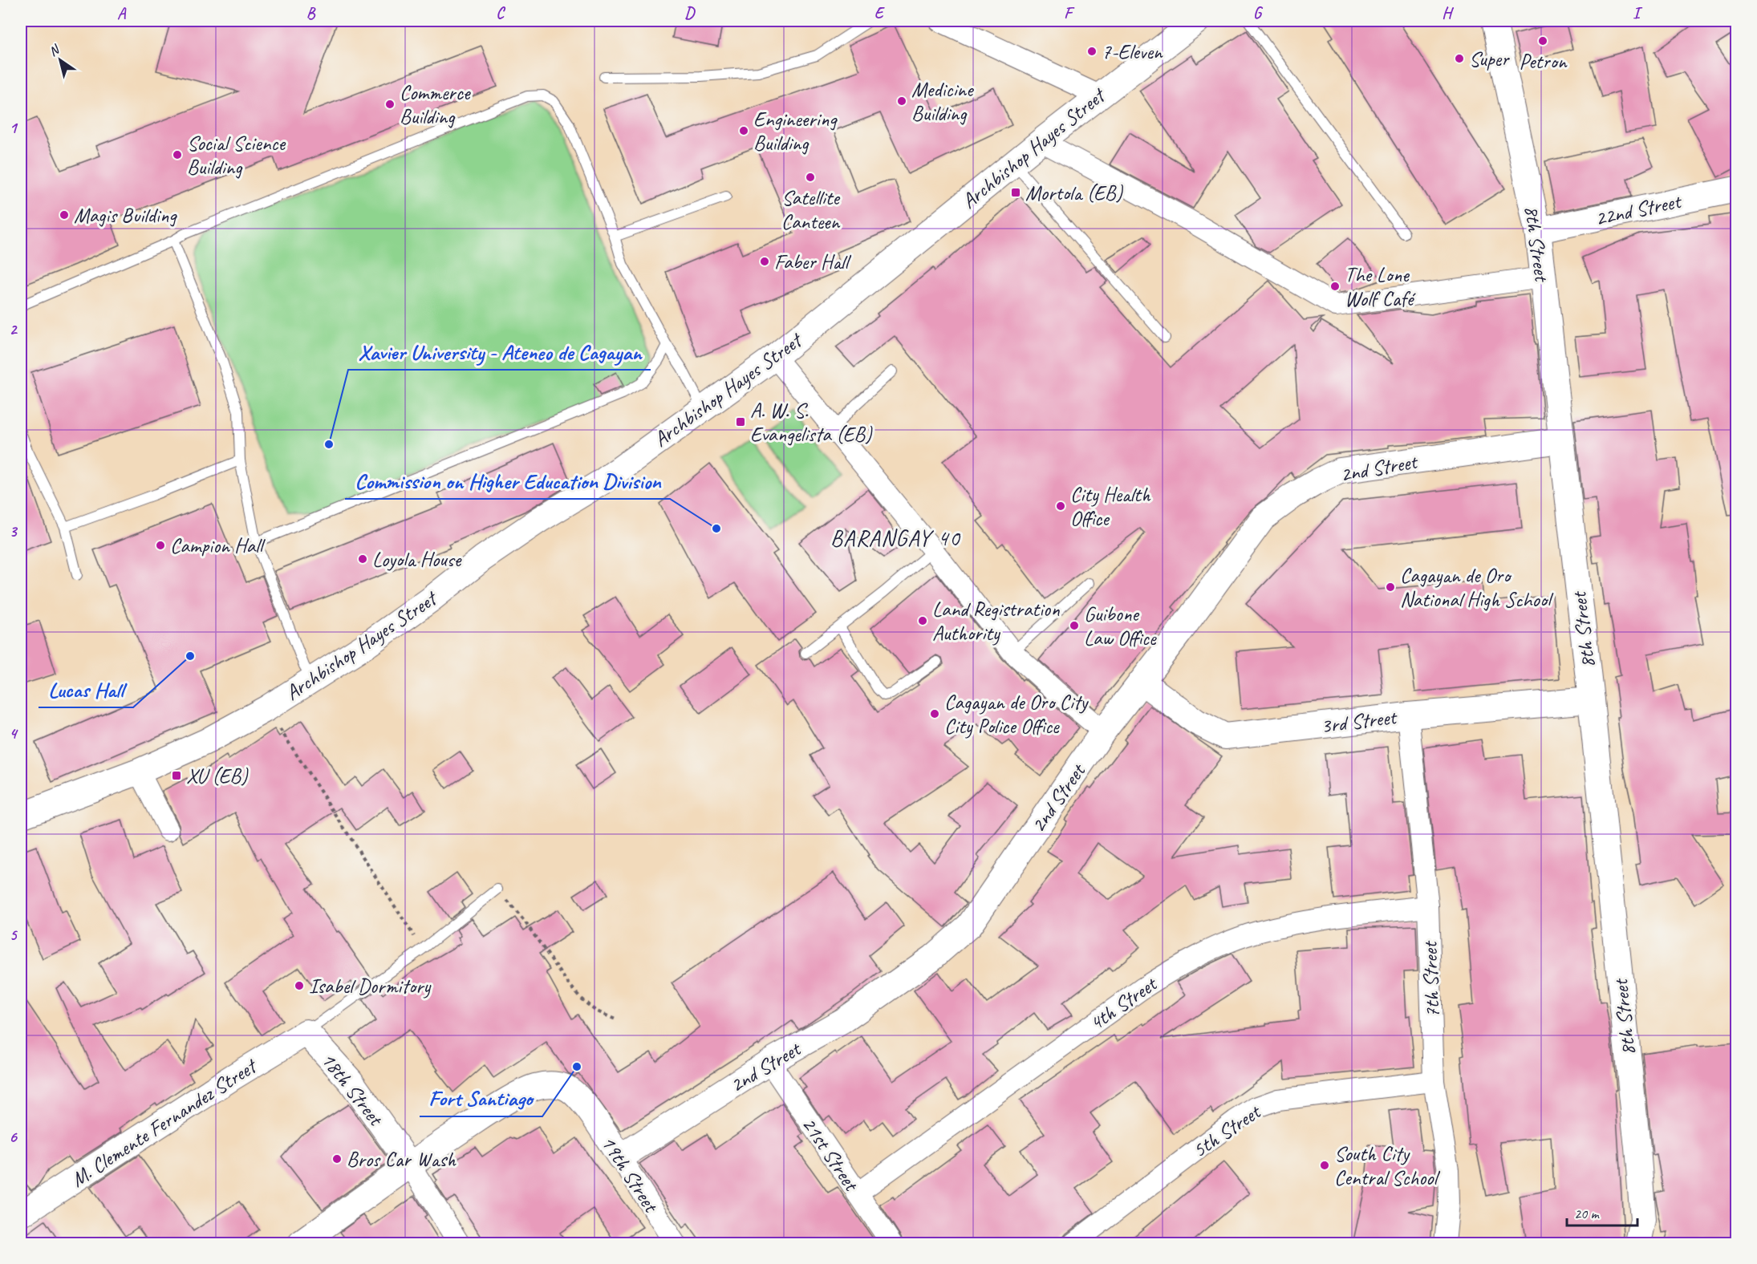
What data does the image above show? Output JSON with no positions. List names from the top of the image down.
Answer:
{
  "streets": {
    "street": [
      "Archbishop Hayes Street",
      "22nd Street",
      "8th Street",
      "2nd Street",
      "3rd Street",
      "7th Street",
      "4th Street",
      "18th Street",
      "M. Clemente Fernandez Street",
      "5th Street",
      "21st Street",
      "19th Street"
    ]
  },
  "crossings": [
    ["22nd Street", "8th Street"],
    ["8th Street", "2nd Street"],
    ["8th Street", "3rd Street"],
    ["2nd Street", "3rd Street"],
    ["2nd Street", "21st Street"],
    ["2nd Street", "19th Street"],
    ["3rd Street", "7th Street"],
    ["7th Street", "4th Street"],
    ["7th Street", "5th Street"],
    ["4th Street", "21st Street"],
    ["18th Street", "M. Clemente Fernandez Street"],
    ["18th Street", "19th Street"]
  ],
  "districts": ["BARANGAY 40"],
  "places": {
    "other": [
      "Petron",
      "7-Eleven",
      "Super",
      "Medicine Building",
      "Commerce Building",
      "Engineering Building",
      "Social Science Building",
      "Satellite Canteen",
      "Magis Building",
      "Faber Hall",
      "The Lone Wolf Café",
      "Xavier University - Ateneo de Cagayan",
      "City Health Office",
      "Commission on Higher Education Division",
      "Campion Hall",
      "Loyola House",
      "Cagayan de Oro National High School",
      "Land Registration Authority",
      "Guibone Law Office",
      "Lucas Hall",
      "Cagayan de Oro City City Police Office",
      "Isabel Dormitory",
      "Fort Santiago",
      "Bros Car Wash",
      "South City Central School"
    ],
    "transit": ["Mortola (EB)", "A. W. S. Evangelista (EB)", "XU (EB)"]
  },
  "scale_bar": "20 m",
  "north": "top left",
  "grid": {
    "columns": [
      "A",
      "B",
      "C",
      "D",
      "E",
      "F",
      "G",
      "H",
      "I"
    ],
    "rows": [
      "1",
      "2",
      "3",
      "4",
      "5",
      "6"
    ]
  }
}
